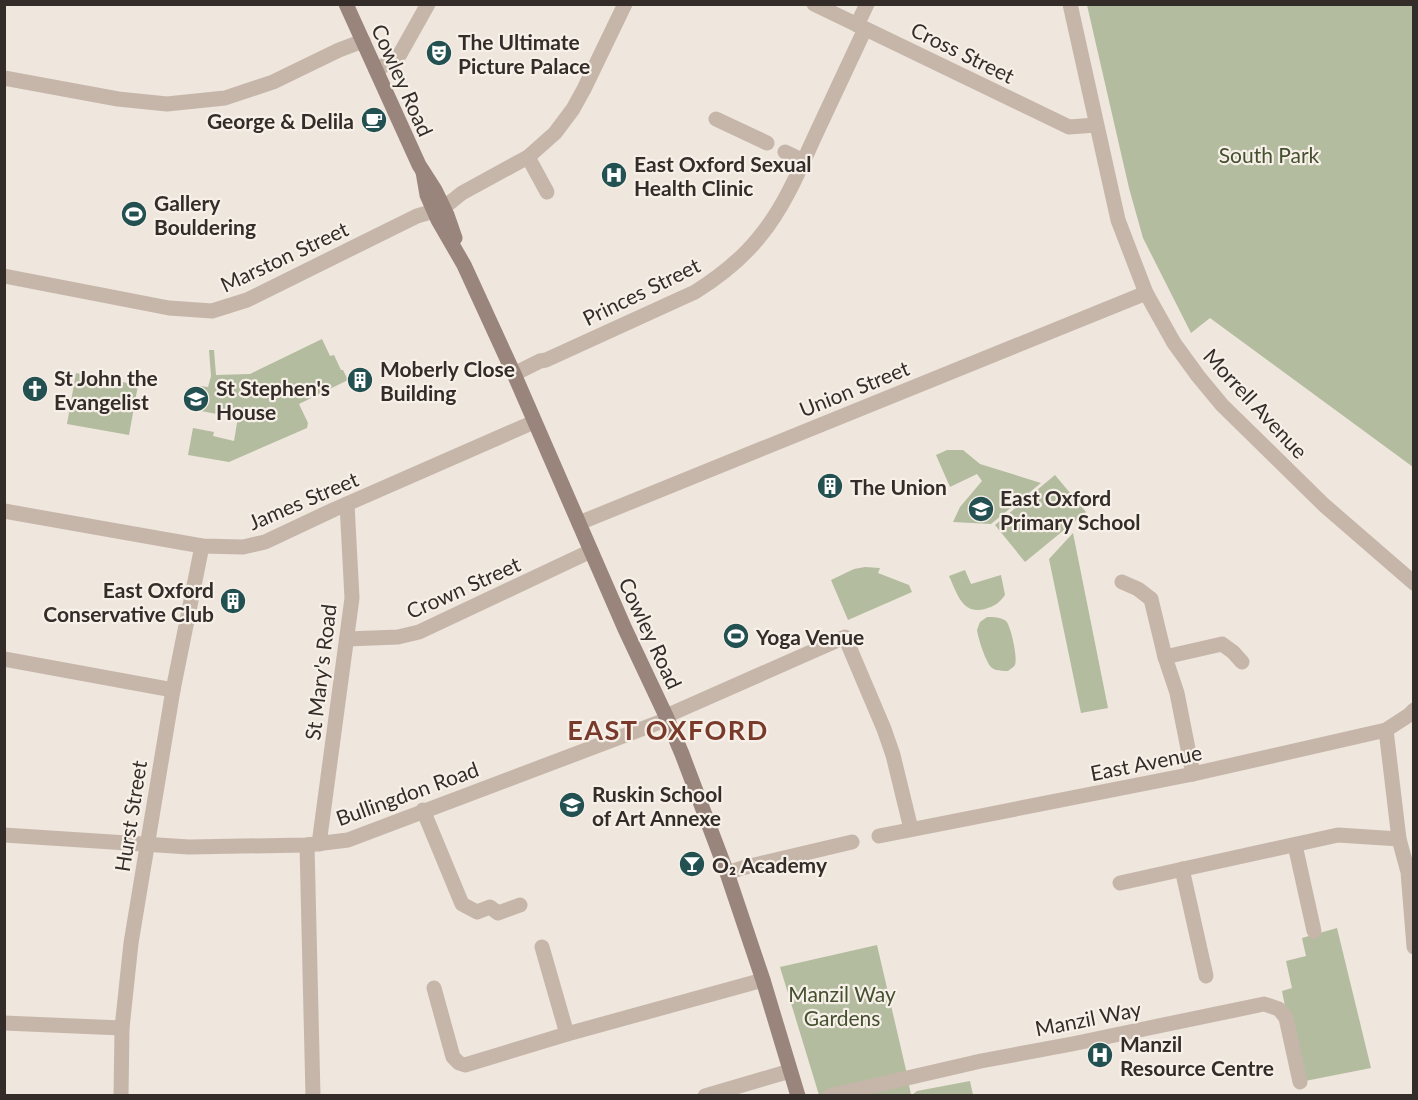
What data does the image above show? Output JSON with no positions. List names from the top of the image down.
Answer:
{
  "streets": {
    "main road": ["Cowley Road"],
    "street": [
      "Cross Street",
      "Marston Street",
      "Princes Street",
      "Union Street",
      "Morrell Avenue",
      "James Street",
      "Crown Street",
      "St Mary's Road",
      "East Avenue",
      "Bullingdon Road",
      "Hurst Street",
      "Manzil Way"
    ]
  },
  "crossings": [
    ["Cross Street", "Princes Street"],
    ["Cross Street", "Morrell Avenue"],
    ["Cowley Road", "Marston Street"],
    ["Cowley Road", "Princes Street"],
    ["Cowley Road", "Union Street"],
    ["Cowley Road", "James Street"],
    ["Cowley Road", "Crown Street"],
    ["Cowley Road", "Bullingdon Road"],
    ["Union Street", "Morrell Avenue"],
    ["James Street", "St Mary's Road"],
    ["James Street", "Hurst Street"],
    ["Crown Street", "St Mary's Road"],
    ["St Mary's Road", "Bullingdon Road"],
    ["East Avenue", "Bullingdon Road"],
    ["Bullingdon Road", "Hurst Street"]
  ],
  "districts": ["EAST OXFORD"],
  "parks": ["South Park", "Manzil Way Gardens"],
  "places": {
    "theatre": ["The Ultimate Picture Palace"],
    "cafe": ["George & Delila"],
    "hospital": ["East Oxford Sexual Health Clinic", "Manzil Resource Centre"],
    "sports": ["Gallery Bouldering", "Yoga Venue"],
    "building": ["Moberly Close Building", "The Union", "East Oxford Conservative Club"],
    "church": ["St John the Evangelist"],
    "school or university": ["St Stephen's House", "East Oxford Primary School", "Ruskin School of Art Annexe"],
    "bar": ["O₂ Academy"]
  }
}
